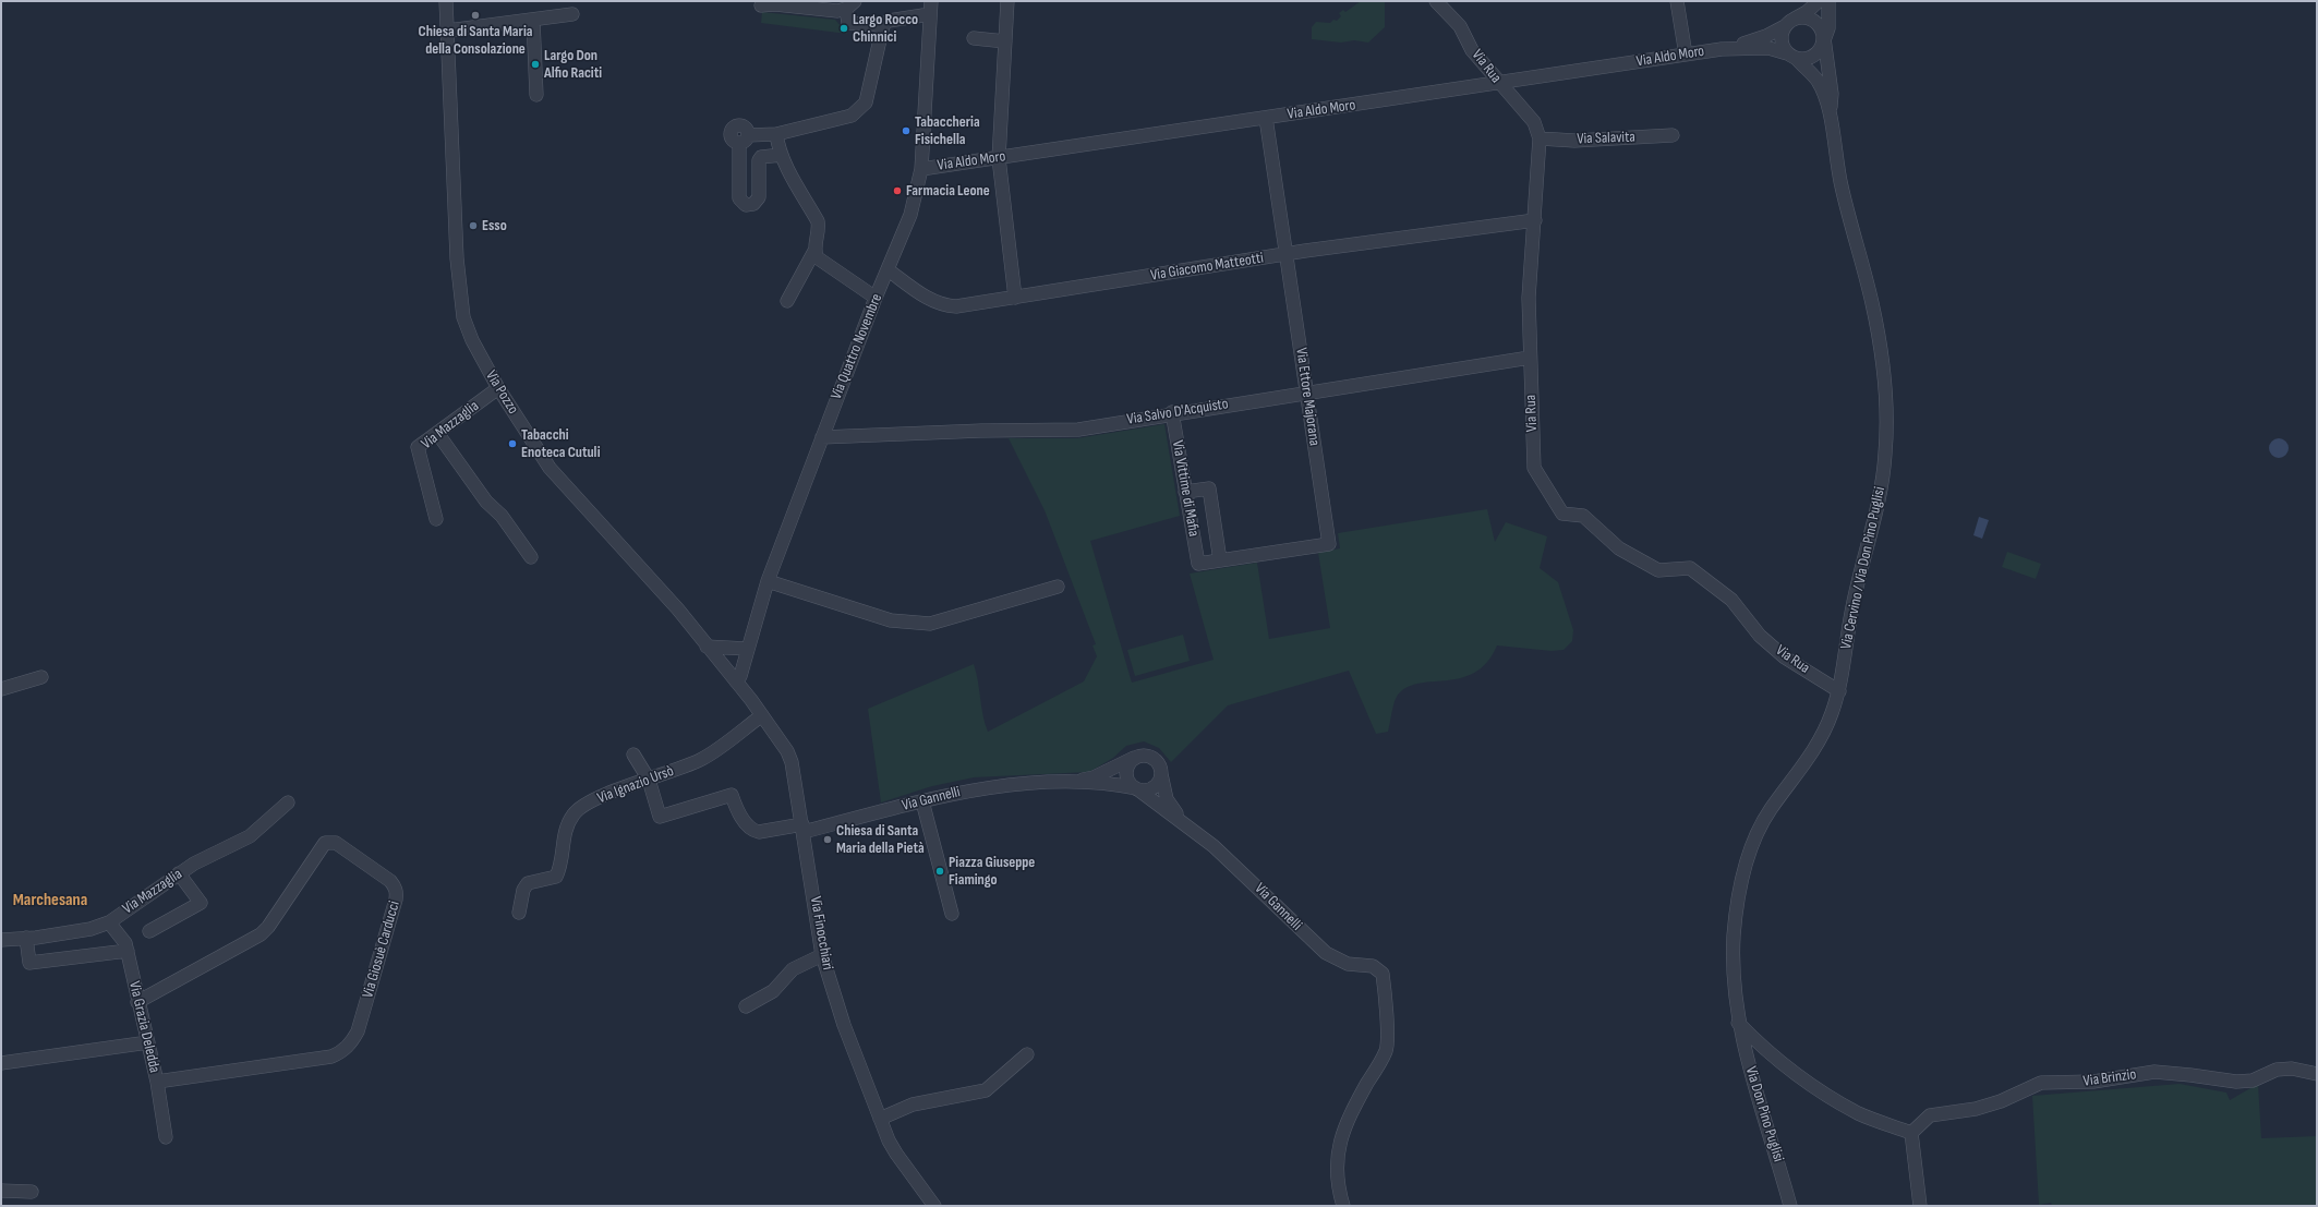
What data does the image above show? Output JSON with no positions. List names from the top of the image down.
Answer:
{
  "streets": {
    "street": [
      "Via Aldo Moro",
      "Via Rua",
      "Via Salavita",
      "Via Giacomo Matteotti",
      "Via Quattro Novembre",
      "Via Pozzo",
      "Via Ettore Majorana",
      "Via Salvo D'Acquisto",
      "Via Mazzaglia",
      "Via Vittime di Mafia",
      "Via Cervino / Via Don Pino Puglisi",
      "Via Ignazio Ursò",
      "Via Gannelli",
      "Via Finocchiari",
      "Via Giosuè Carducci",
      "Via Grazia Deledda",
      "Via Brinzio",
      "Via Don Pino Puglisi"
    ]
  },
  "crossings": [
    ["Via Aldo Moro", "Via Rua"],
    ["Via Aldo Moro", "Via Quattro Novembre"],
    ["Via Aldo Moro", "Via Ettore Majorana"],
    ["Via Rua", "Via Salavita"],
    ["Via Rua", "Via Giacomo Matteotti"],
    ["Via Rua", "Via Salvo D'Acquisto"],
    ["Via Rua", "Via Cervino / Via Don Pino Puglisi"],
    ["Via Giacomo Matteotti", "Via Quattro Novembre"],
    ["Via Giacomo Matteotti", "Via Ettore Majorana"],
    ["Via Quattro Novembre", "Via Pozzo"],
    ["Via Quattro Novembre", "Via Salvo D'Acquisto"],
    ["Via Quattro Novembre", "Via Finocchiari"],
    ["Via Pozzo", "Via Mazzaglia"],
    ["Via Pozzo", "Via Finocchiari"],
    ["Via Ettore Majorana", "Via Salvo D'Acquisto"],
    ["Via Ettore Majorana", "Via Vittime di Mafia"],
    ["Via Salvo D'Acquisto", "Via Vittime di Mafia"],
    ["Via Mazzaglia", "Via Grazia Deledda"],
    ["Via Cervino / Via Don Pino Puglisi", "Via Don Pino Puglisi"],
    ["Via Ignazio Ursò", "Via Gannelli"],
    ["Via Ignazio Ursò", "Via Finocchiari"],
    ["Via Gannelli", "Via Finocchiari"],
    ["Via Giosuè Carducci", "Via Grazia Deledda"]
  ],
  "districts": ["Marchesana"],
  "places": [
    "Chiesa di Santa Maria della Consolazione",
    "Largo Rocco Chinnici",
    "Largo Don Alfio Raciti",
    "Tabaccheria Fisichella",
    "Farmacia Leone",
    "Esso",
    "Tabacchi Enoteca Cutuli",
    "Chiesa di Santa Maria della Pietà",
    "Piazza Giuseppe Fiamingo"
  ]
}
